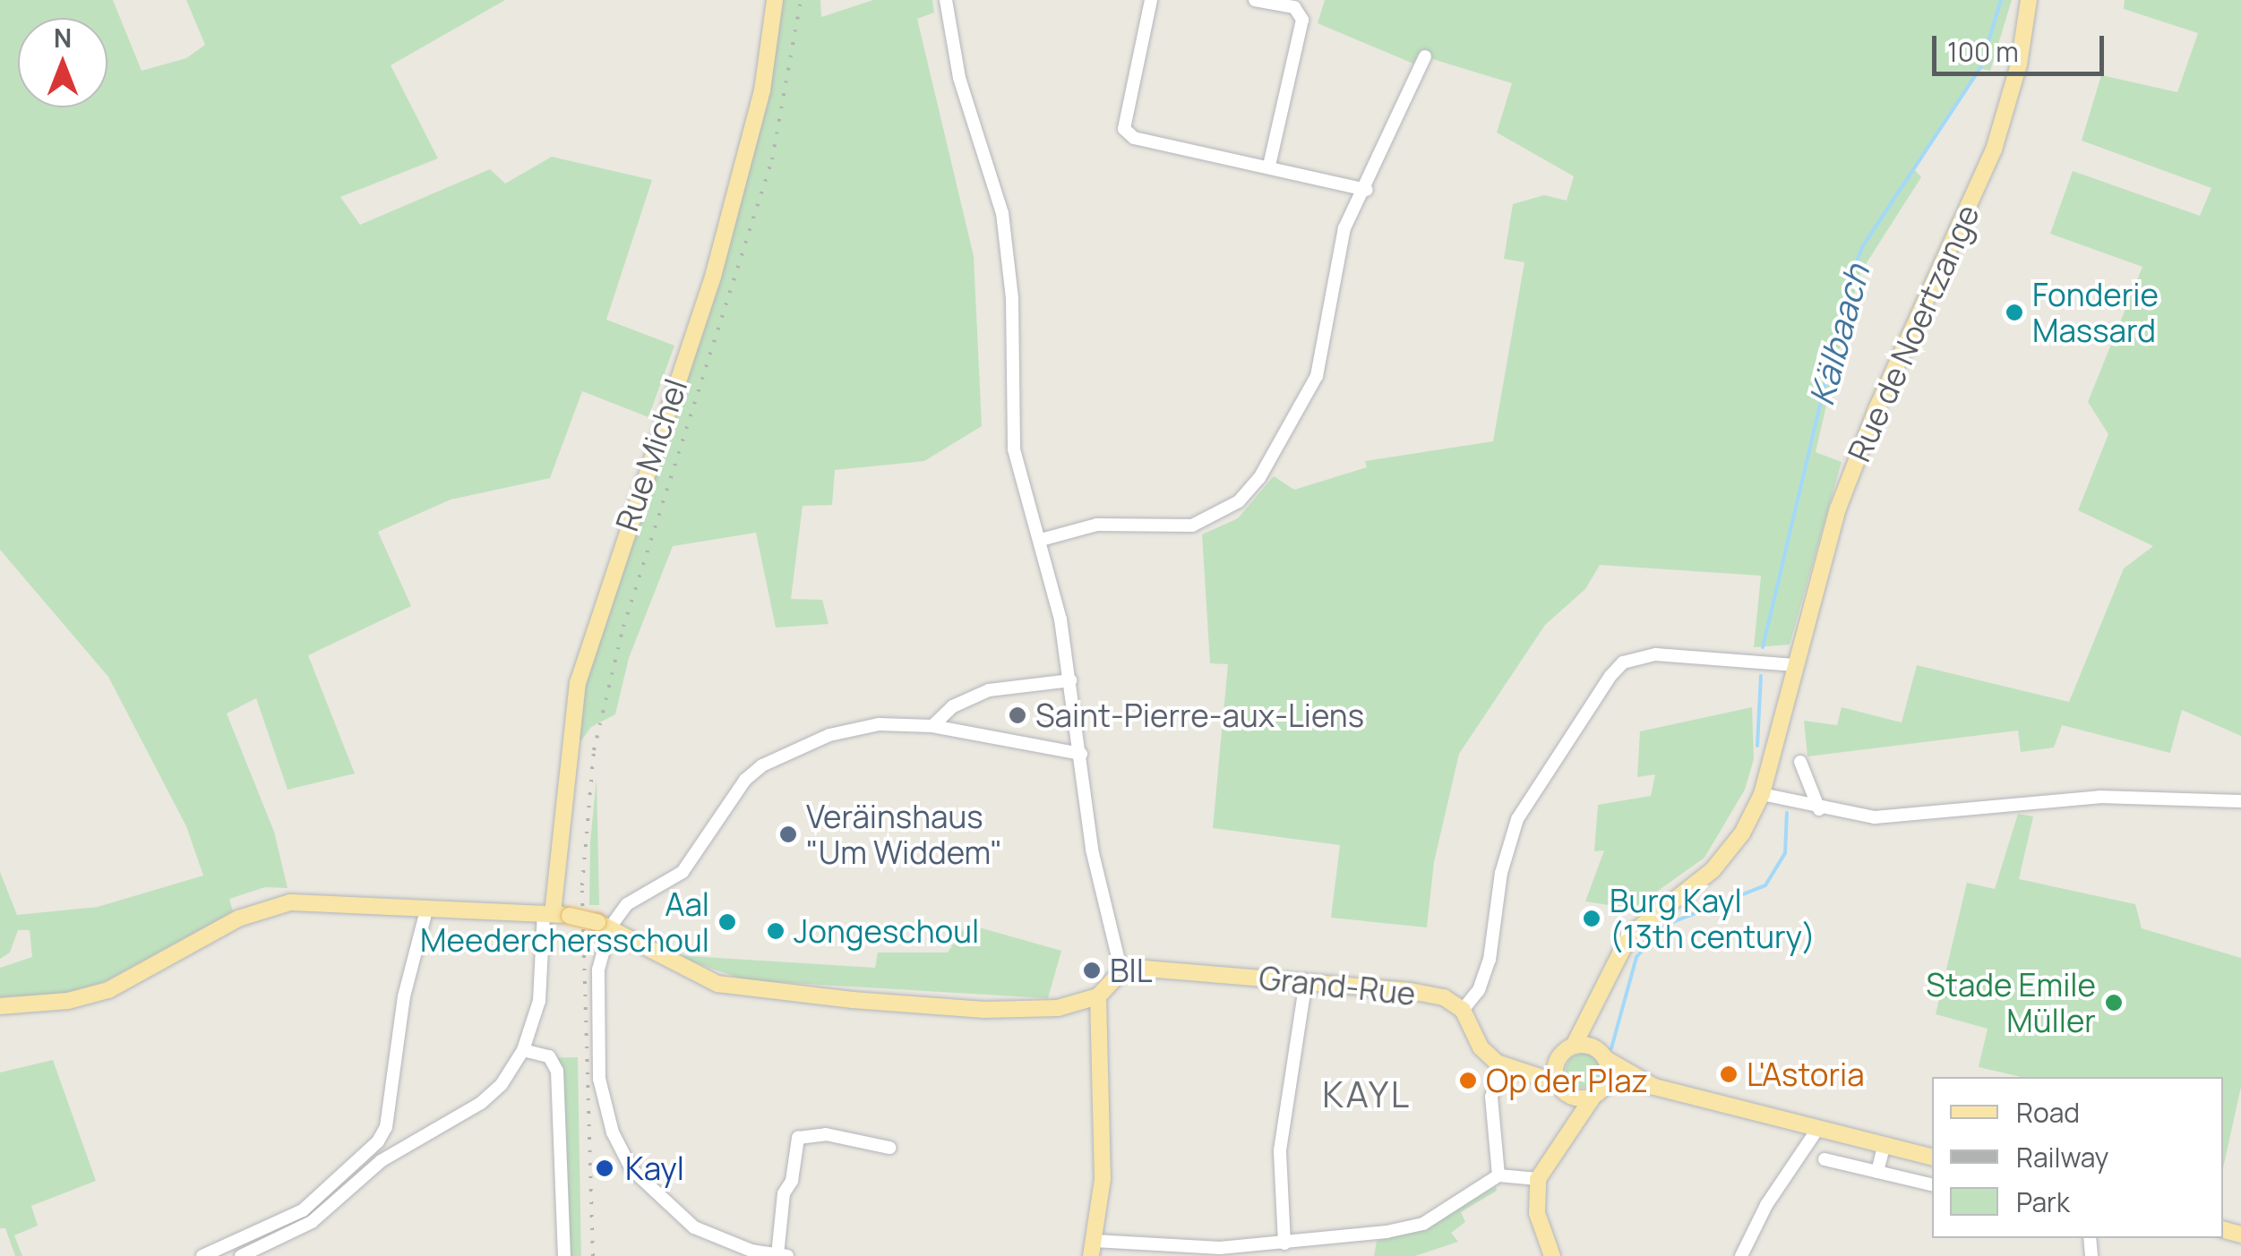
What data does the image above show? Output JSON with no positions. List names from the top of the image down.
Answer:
{
  "streets": {
    "main road": ["Rue de Noertzange", "Rue Michel", "Grand-Rue"]
  },
  "districts": ["KAYL"],
  "water": ["Kälbaach"],
  "places": [
    "Fonderie Massard",
    "Saint-Pierre-aux-Liens",
    "Veräinshaus \"Um Widdem\"",
    "Burg Kayl (13th century)",
    "Aal Meederchersschoul",
    "Jongeschoul",
    "BIL",
    "Stade Emile Müller",
    "L'Astoria",
    "Op der Plaz",
    "Kayl"
  ],
  "legend": ["Road", "Railway", "Park"],
  "scale_bar": "100 m",
  "north": "top"
}
